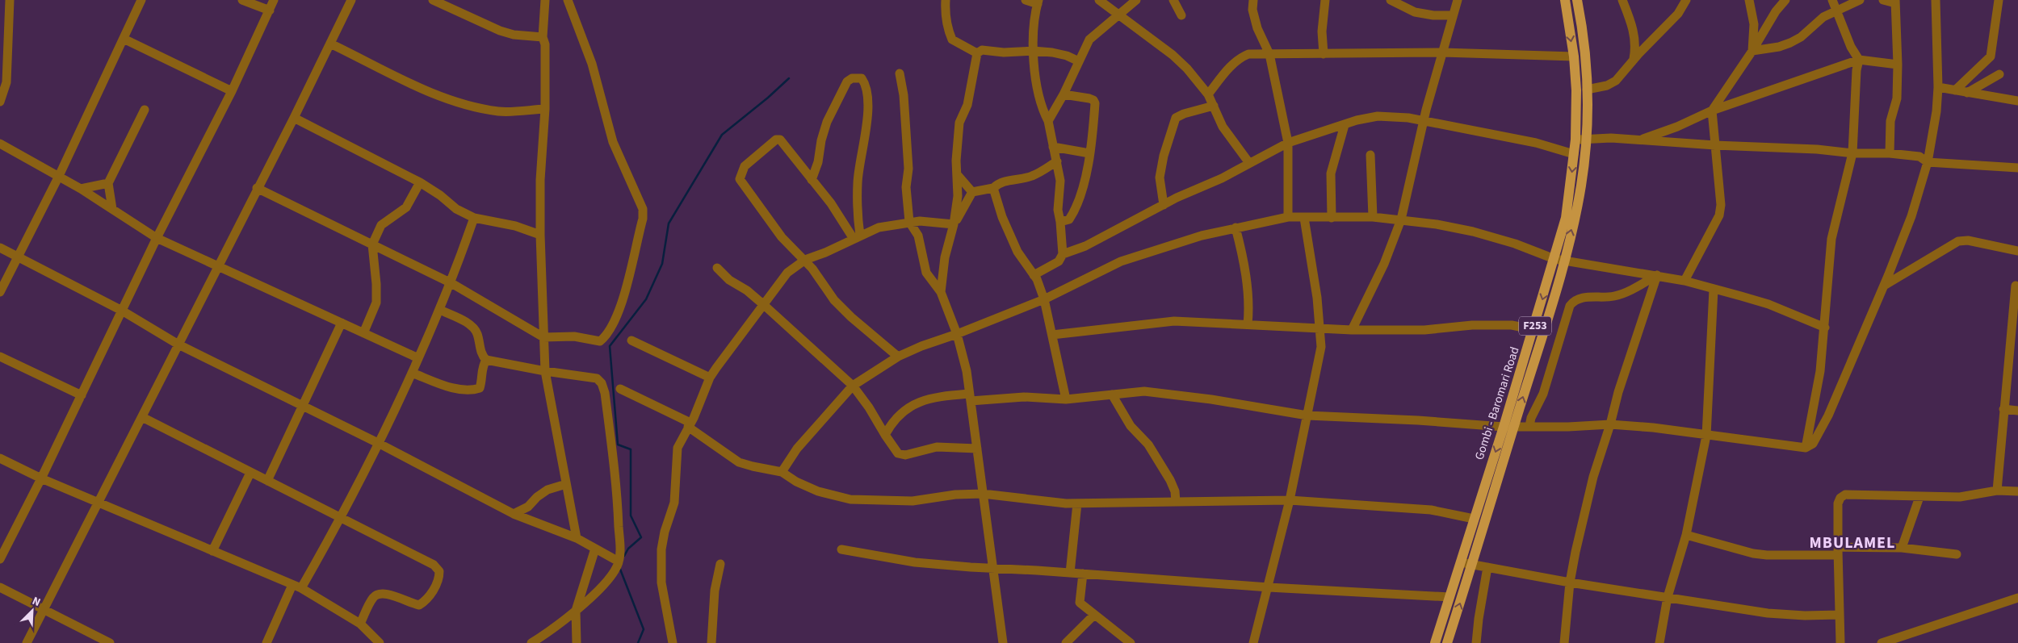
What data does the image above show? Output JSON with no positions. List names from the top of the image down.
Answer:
{
  "streets": {
    "main road": ["F253", "Gombi - Baromari Road"]
  },
  "districts": ["MBULAMEL"],
  "north": "top right"
}
